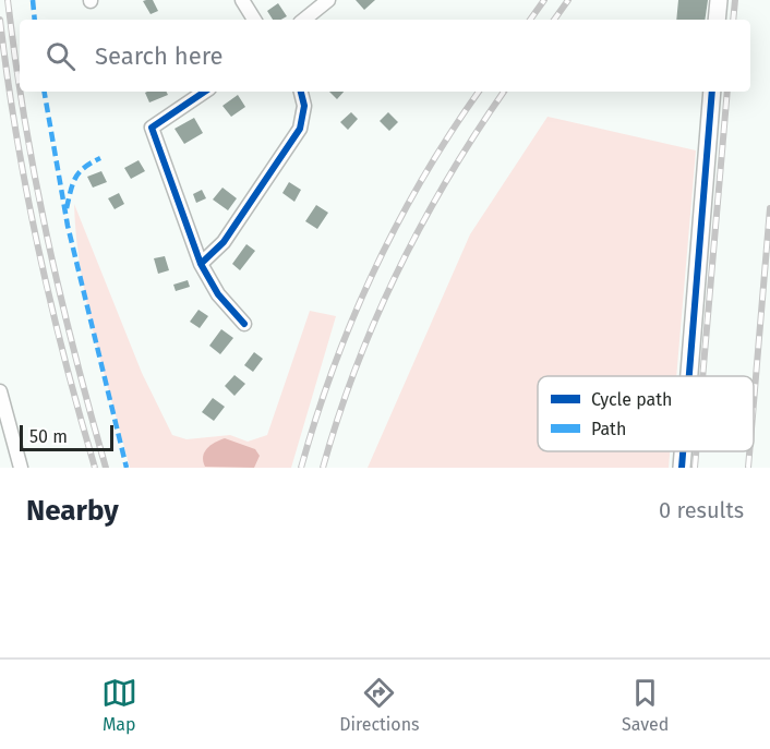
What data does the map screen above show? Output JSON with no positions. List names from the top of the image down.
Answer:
{
  "legend": ["Cycle path", "Path"],
  "scale_bar": "50 m",
  "page": {
    "search": "Search here",
    "scale": "50 m",
    "heading": ["Nearby", "0 results"],
    "nav": ["Map", "Directions", "Saved"]
  }
}
